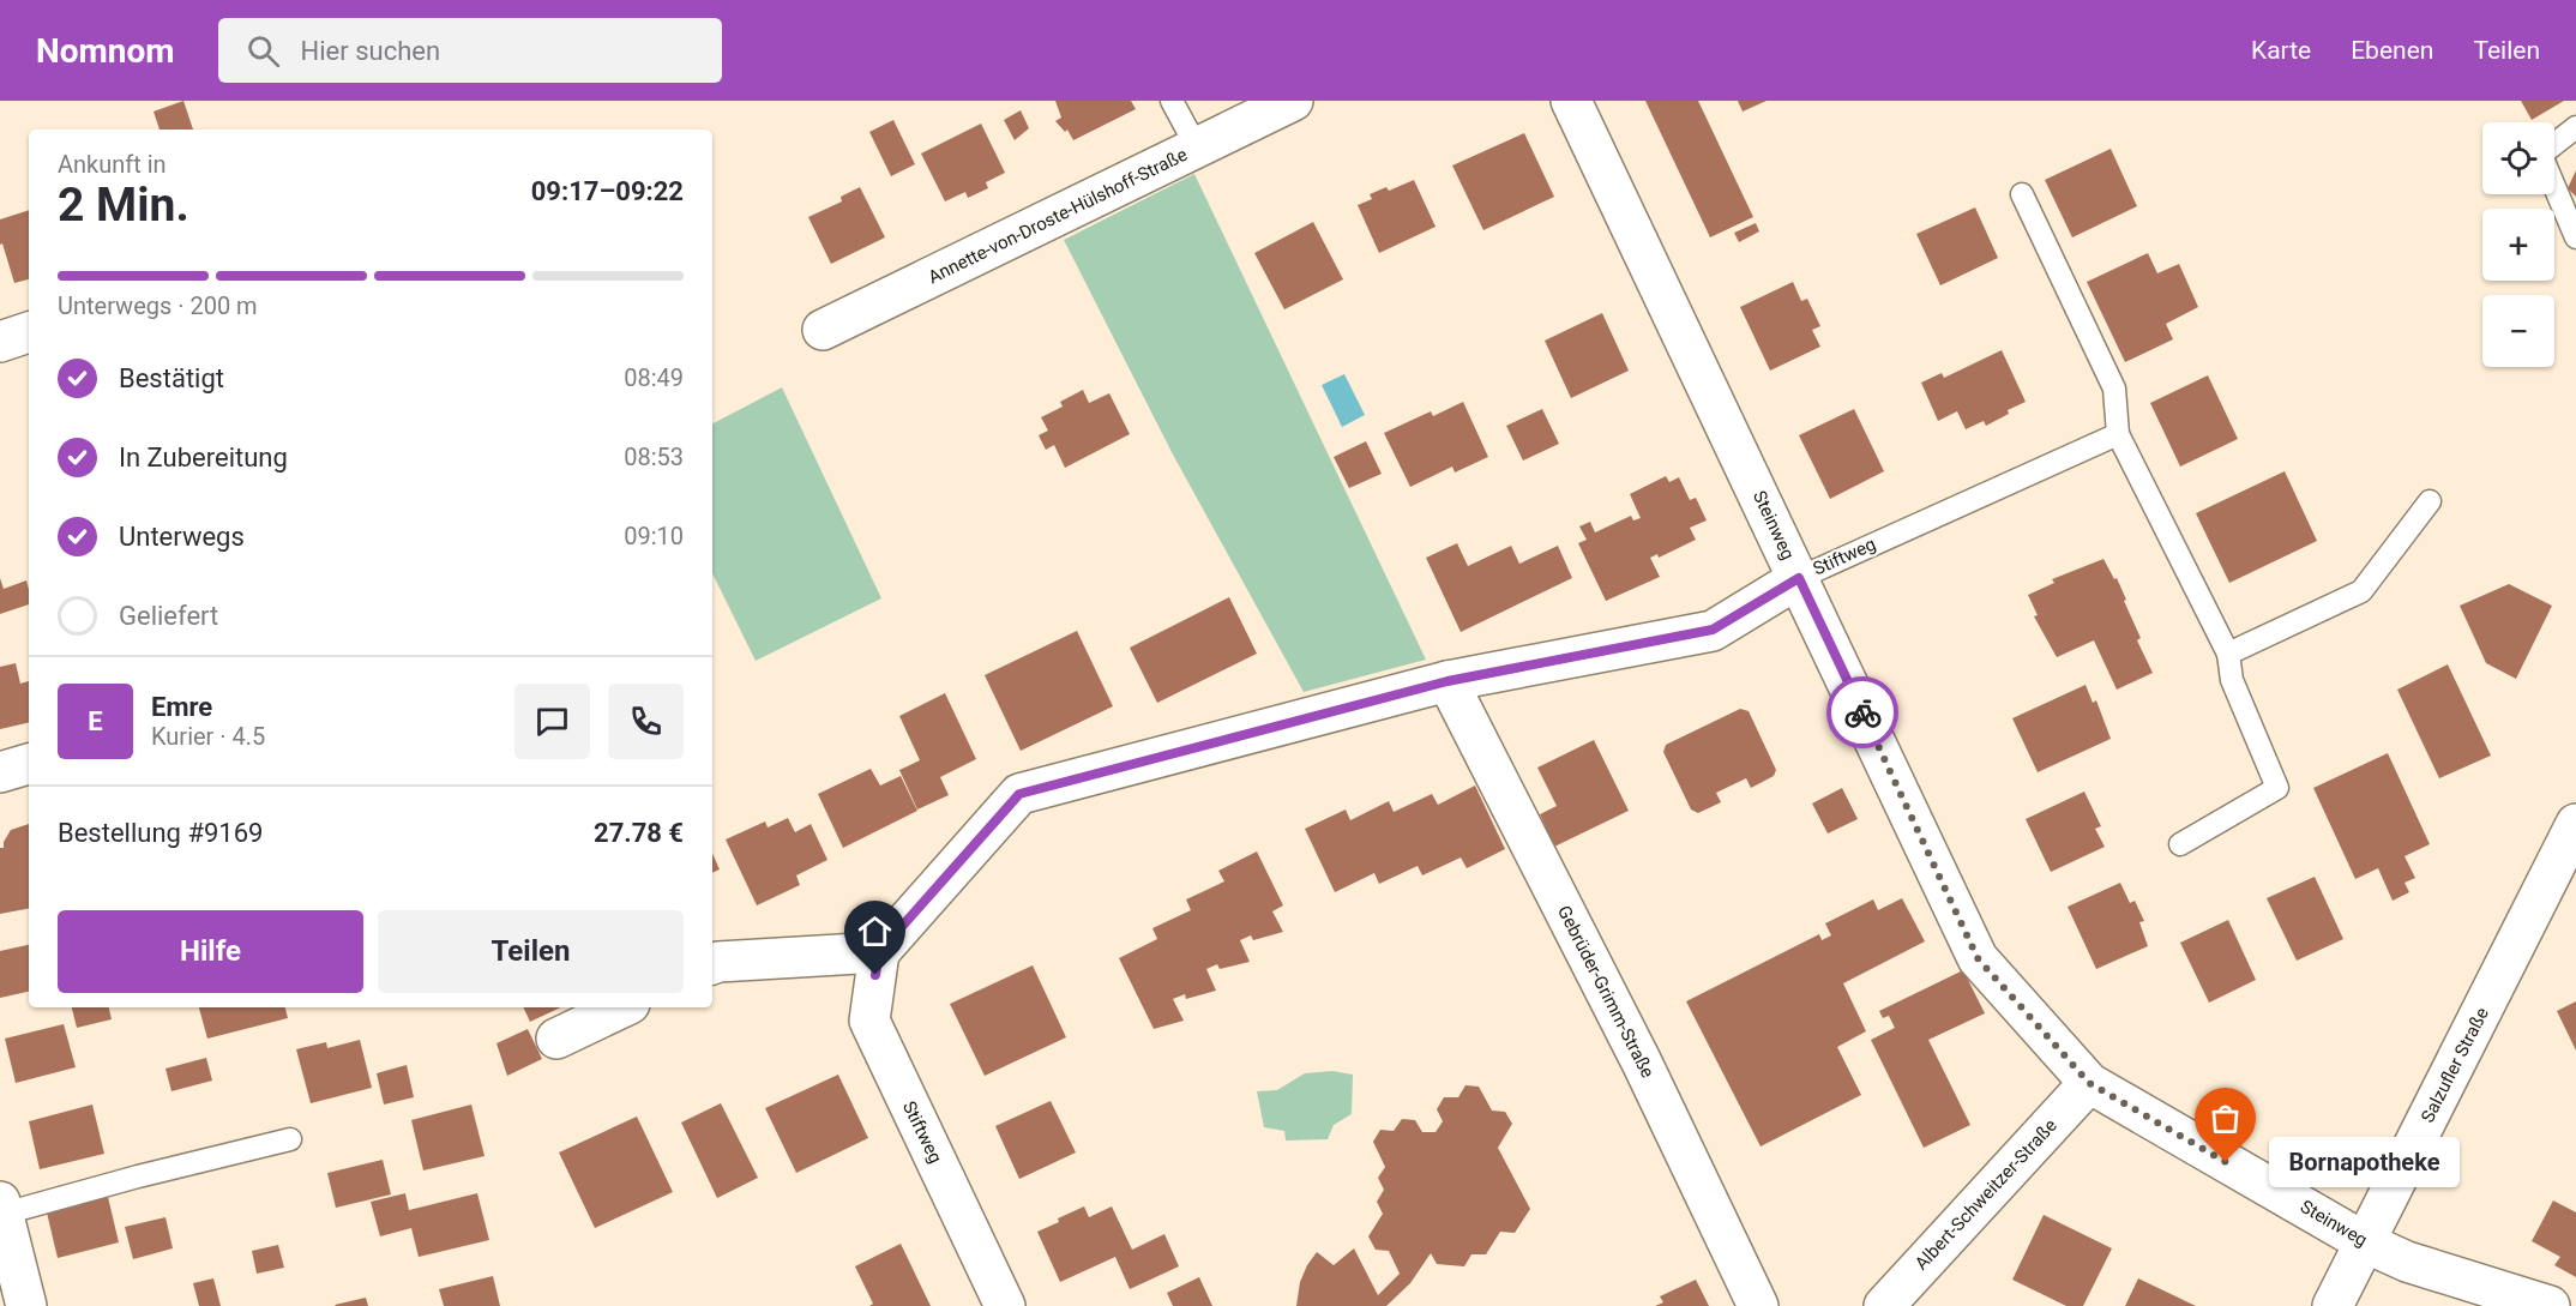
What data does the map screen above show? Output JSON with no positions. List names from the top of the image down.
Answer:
{
  "streets": {
    "street": [
      "Annette-von-Droste-Hülshoff-Straße",
      "Steinweg",
      "Stiftweg",
      "Gebrüder-Grimm-Straße",
      "Salzufler Straße",
      "Albert-Schweitzer-Straße"
    ]
  },
  "crossings": [
    ["Steinweg", "Stiftweg"],
    ["Steinweg", "Salzufler Straße"],
    ["Steinweg", "Albert-Schweitzer-Straße"],
    ["Stiftweg", "Gebrüder-Grimm-Straße"]
  ],
  "places": ["Bornapotheke"],
  "page": {
    "header": "Nomnom",
    "search": "Hier suchen",
    "nav": ["Karte", "Ebenen", "Teilen"],
    "map_buttons": ["+", "−"],
    "heading": ["2 Min.", "Ankunft in", "09:17–09:22"],
    "panel": [
      "Emre",
      "Kurier · 4.5",
      "Bestellung #9169",
      "27.78 €"
    ],
    "bar": "Unterwegs · 200 m",
    "list": [
      ["Bestätigt", "08:49"],
      ["In Zubereitung", "08:53"],
      ["Unterwegs", "09:10"],
      "Geliefert"
    ],
    "round": "E",
    "buttons": ["Hilfe", "Teilen"],
    "bubble": "Bornapotheke"
  }
}
